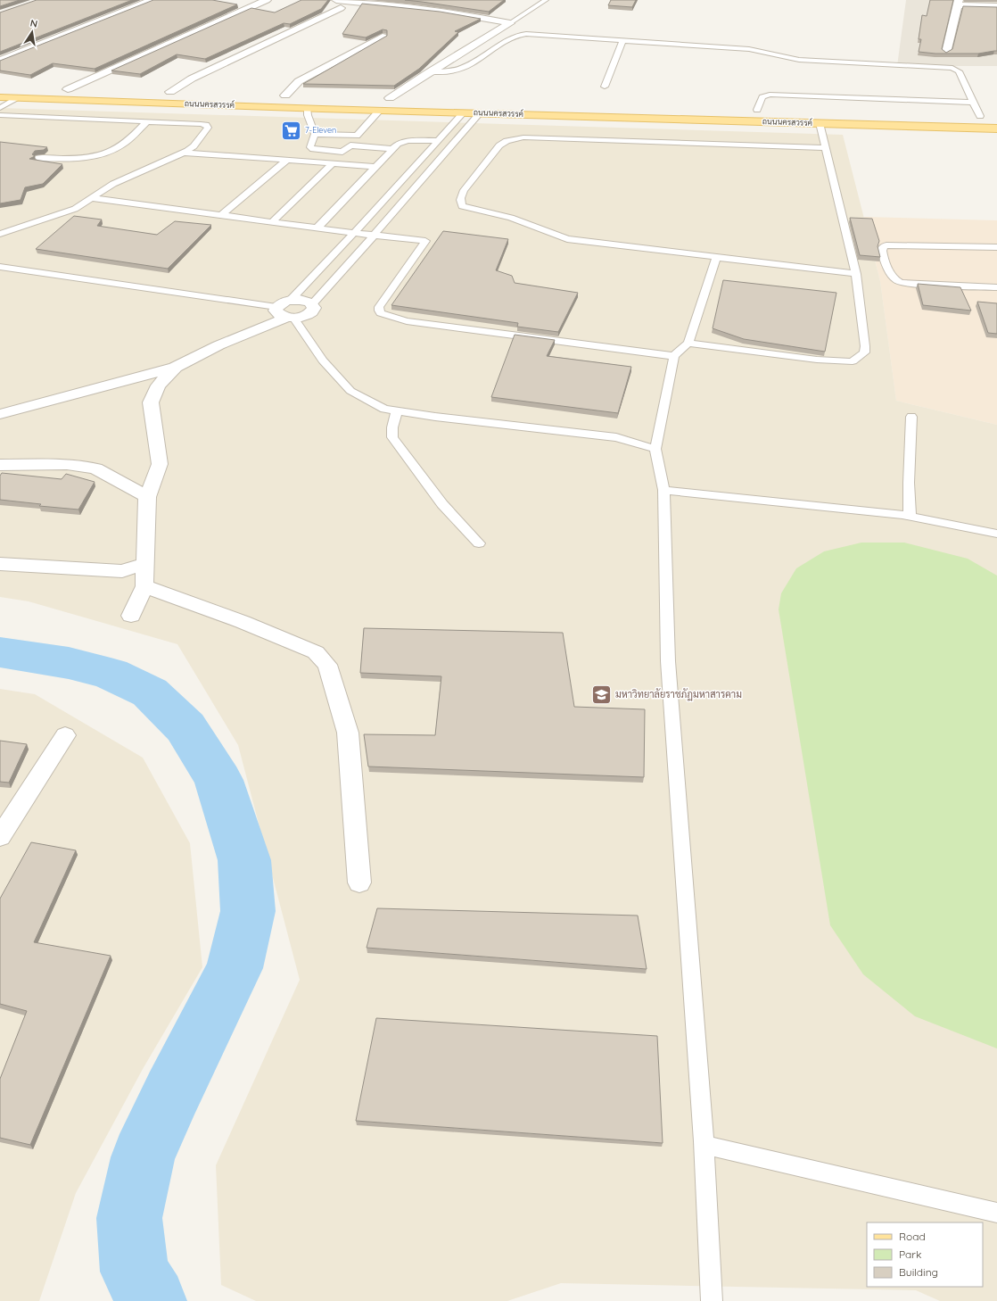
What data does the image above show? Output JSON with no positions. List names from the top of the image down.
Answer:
{
  "streets": {
    "main road": ["ถนนนครสวรรค์"]
  },
  "places": {
    "supermarket": ["7-Eleven"],
    "school or university": ["มหาวิทยาลัยราชภัฏมหาสารคาม"]
  },
  "legend": ["Road", "Park", "Building"],
  "north": "top"
}
